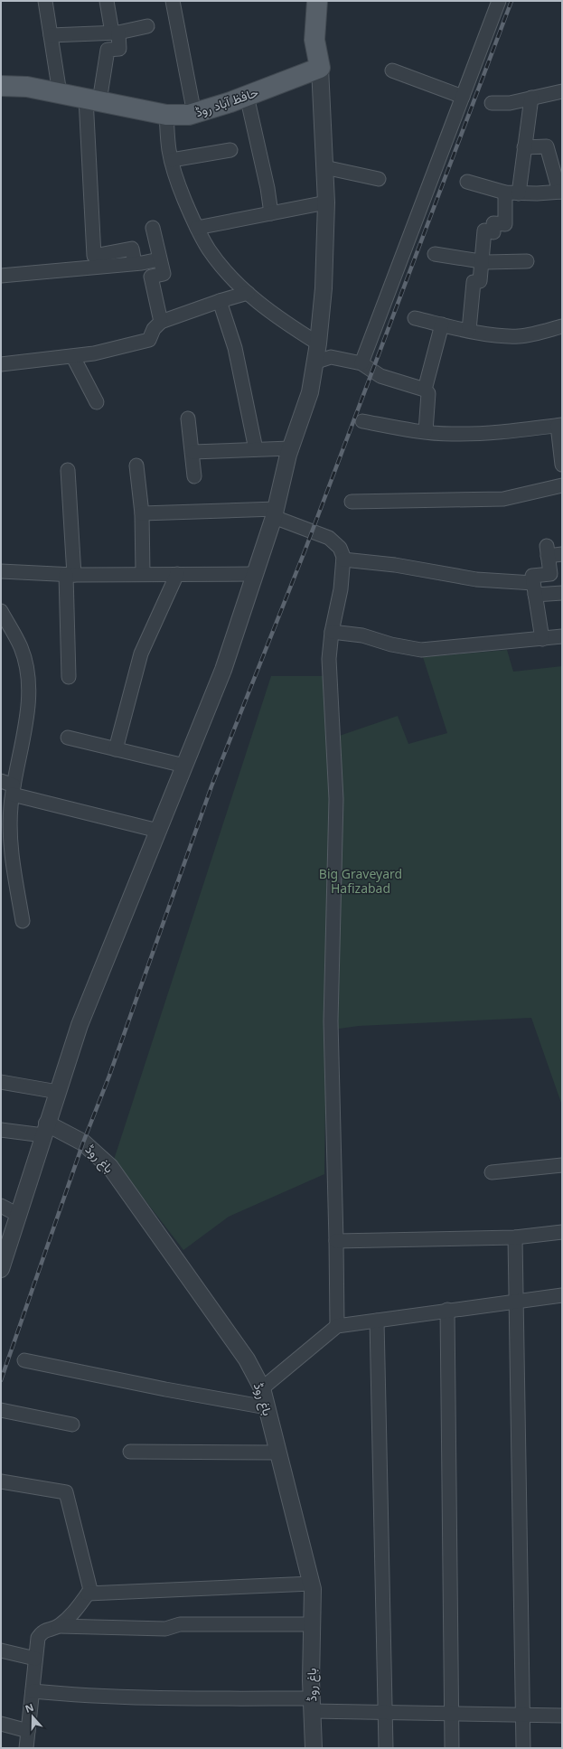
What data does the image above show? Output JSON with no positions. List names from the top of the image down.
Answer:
{
  "streets": {
    "main road": ["حافظ آباد روڈ"],
    "street": ["باغ روڈ"]
  },
  "parks": ["Big Graveyard Hafizabad"],
  "north": "top"
}
